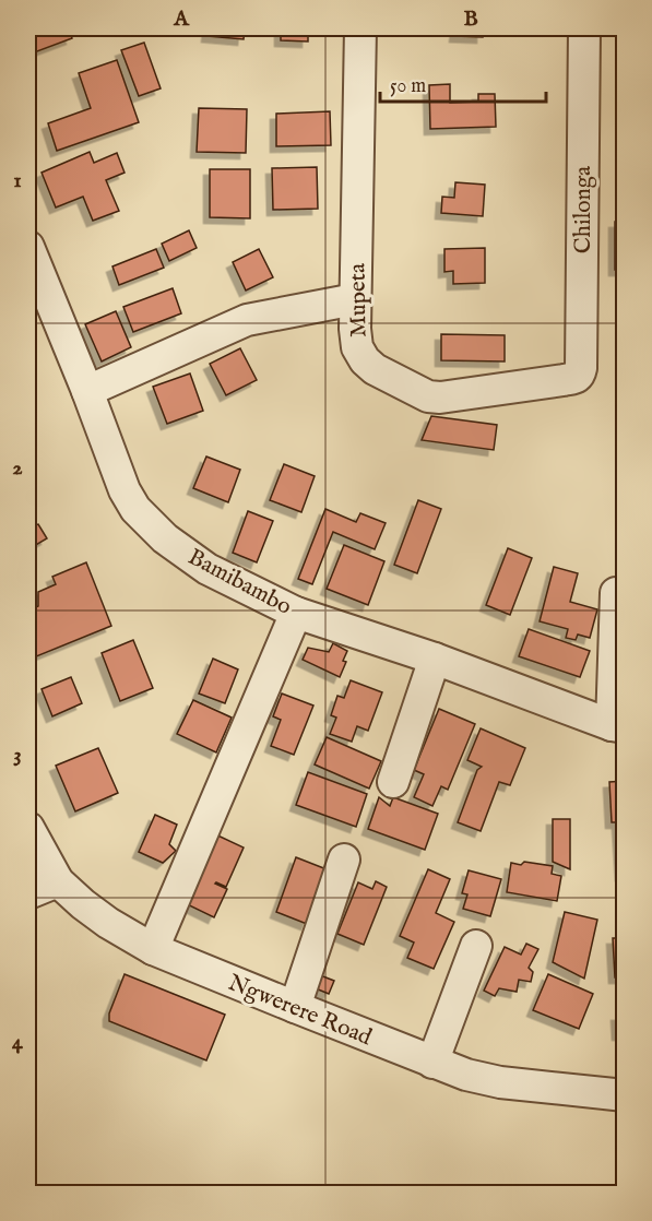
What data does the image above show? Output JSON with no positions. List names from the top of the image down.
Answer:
{
  "streets": {
    "street": [
      "Chilonga",
      "Mupeta",
      "Bamibambo",
      "Ngwerere Road"
    ]
  },
  "crossings": [
    ["Chilonga", "Mupeta"]
  ],
  "scale_bar": "50 m",
  "grid": {
    "columns": ["A", "B"],
    "rows": [
      "1",
      "2",
      "3",
      "4"
    ]
  }
}
